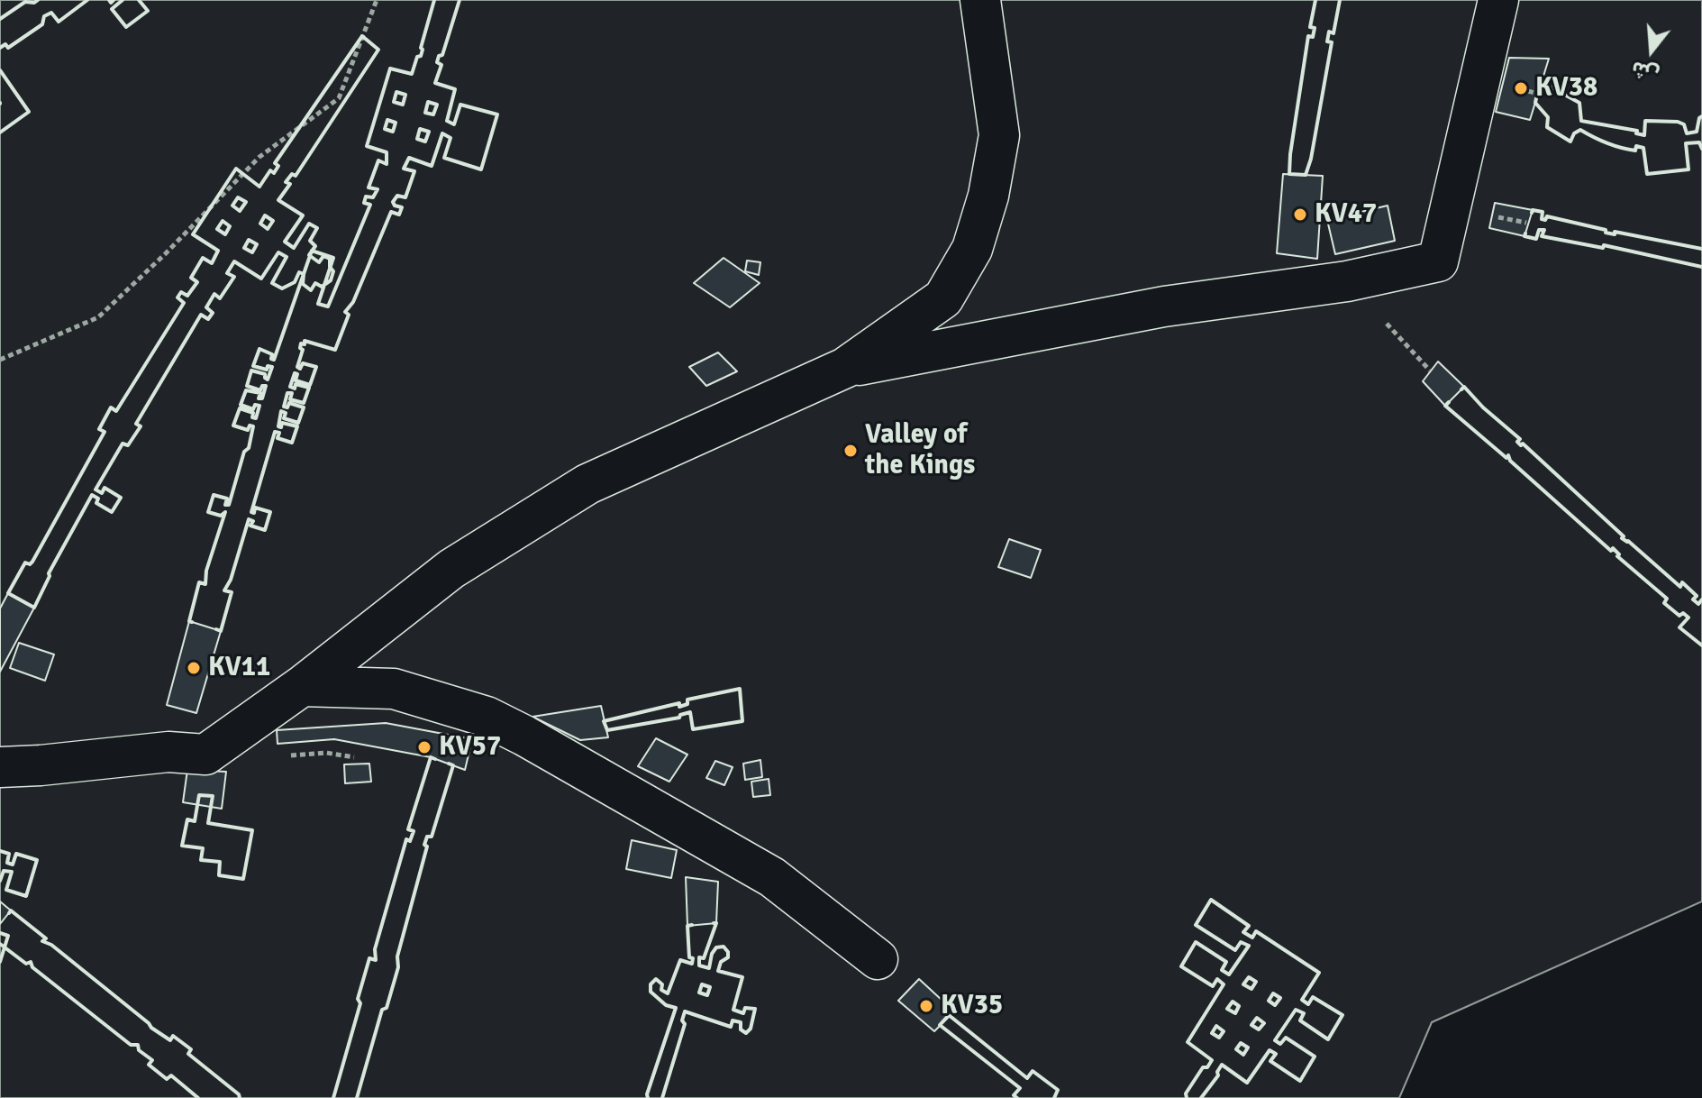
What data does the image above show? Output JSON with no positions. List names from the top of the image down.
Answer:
{
  "places": [
    "KV38",
    "KV47",
    "Valley of the Kings",
    "KV11",
    "KV57",
    "KV35"
  ],
  "north": "bottom"
}
